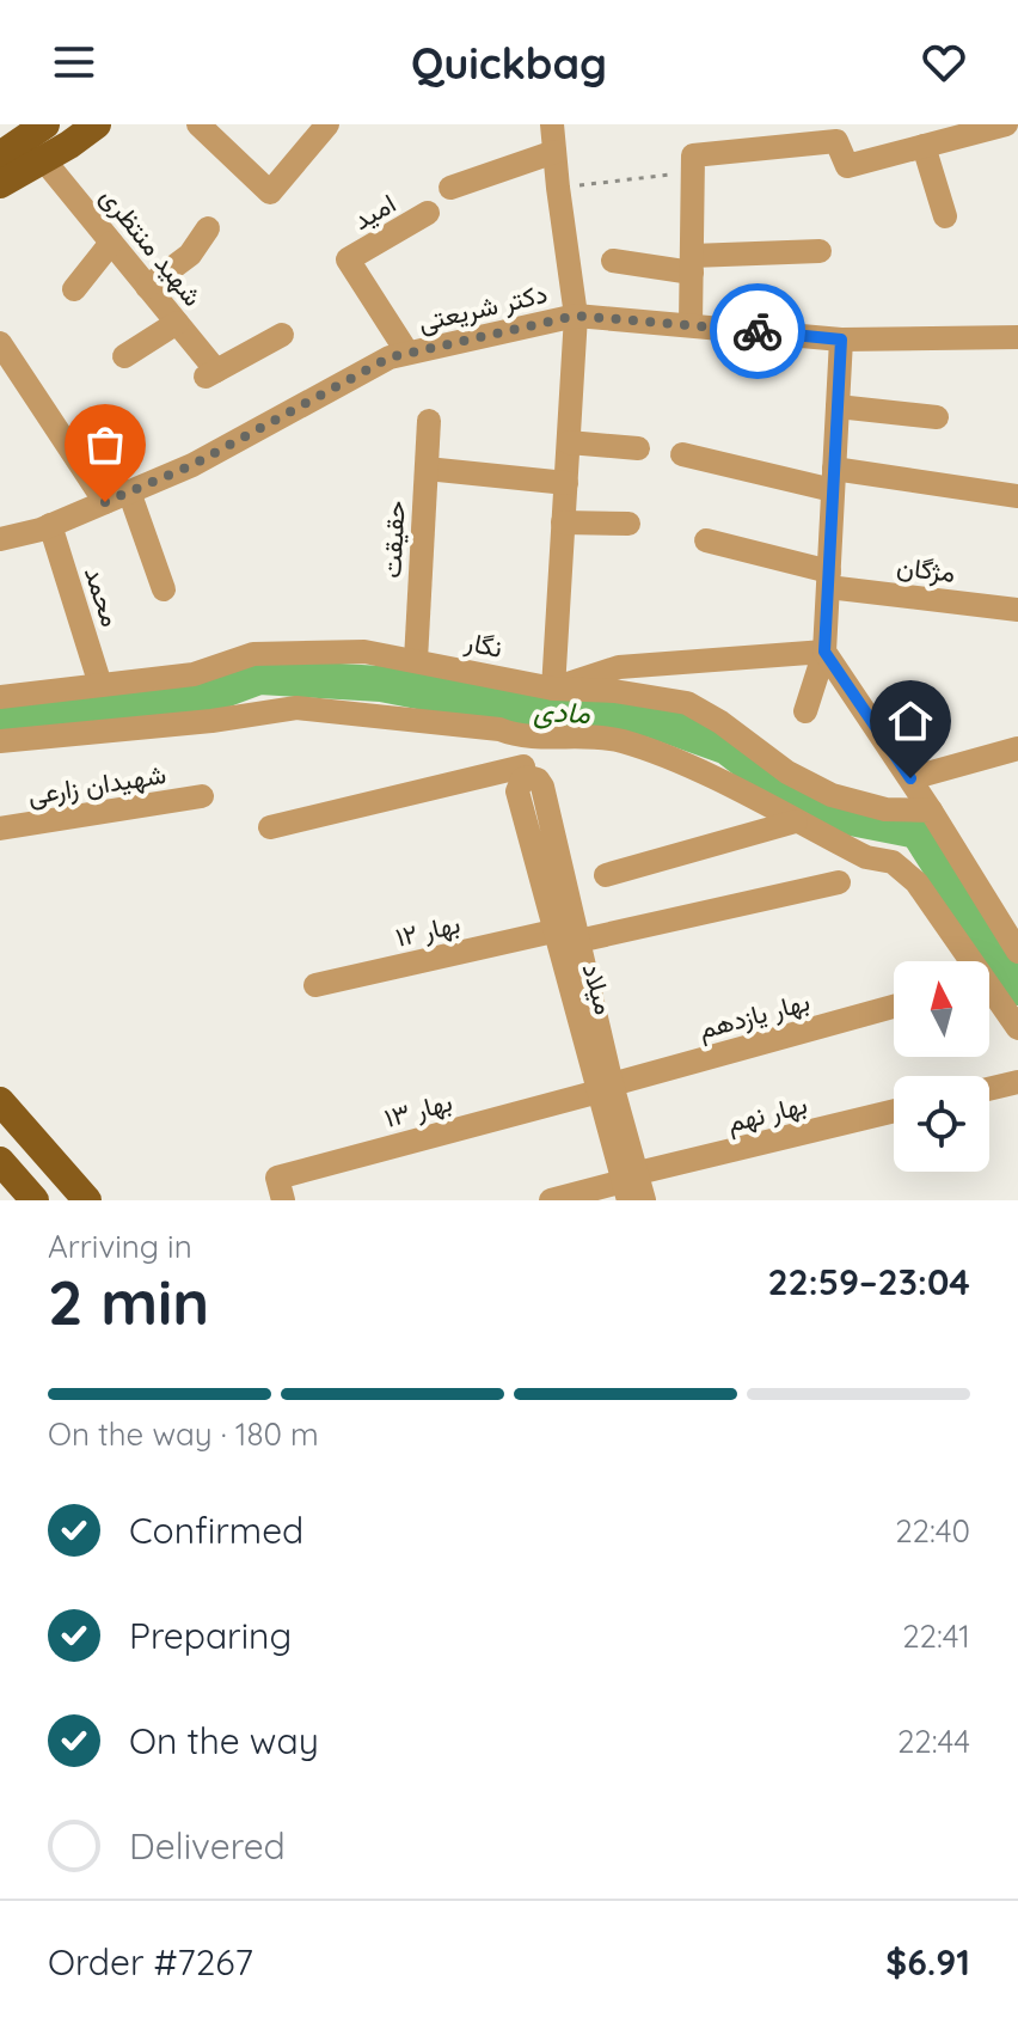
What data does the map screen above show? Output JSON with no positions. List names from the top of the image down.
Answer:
{
  "streets": {
    "street": [
      "امید",
      "شهید منتظری",
      "دکتر شریعتی",
      "حقیقت",
      "مژگان",
      "محمد",
      "نگار",
      "شهیدان زارعی",
      "بهار ۱۲",
      "میلاد",
      "بهار یازدهم",
      "بهار ۱۳",
      "بهار نهم"
    ]
  },
  "crossings": [
    ["امید", "دکتر شریعتی"],
    ["دکتر شریعتی", "محمد"],
    ["حقیقت", "نگار"],
    ["محمد", "نگار"],
    ["بهار ۱۲", "میلاد"],
    ["میلاد", "بهار یازدهم"],
    ["میلاد", "بهار ۱۳"],
    ["میلاد", "بهار نهم"],
    ["بهار یازدهم", "بهار ۱۳"]
  ],
  "water": ["مادی"],
  "north": "top",
  "page": {
    "header": "Quickbag",
    "heading": ["2 min", "Arriving in", "22:59–23:04"],
    "panel": ["Order #7267", "$6.91"],
    "bar": "On the way · 180 m",
    "list": [
      ["Confirmed", "22:40"],
      ["Preparing", "22:41"],
      ["On the way", "22:44"],
      "Delivered"
    ]
  }
}
